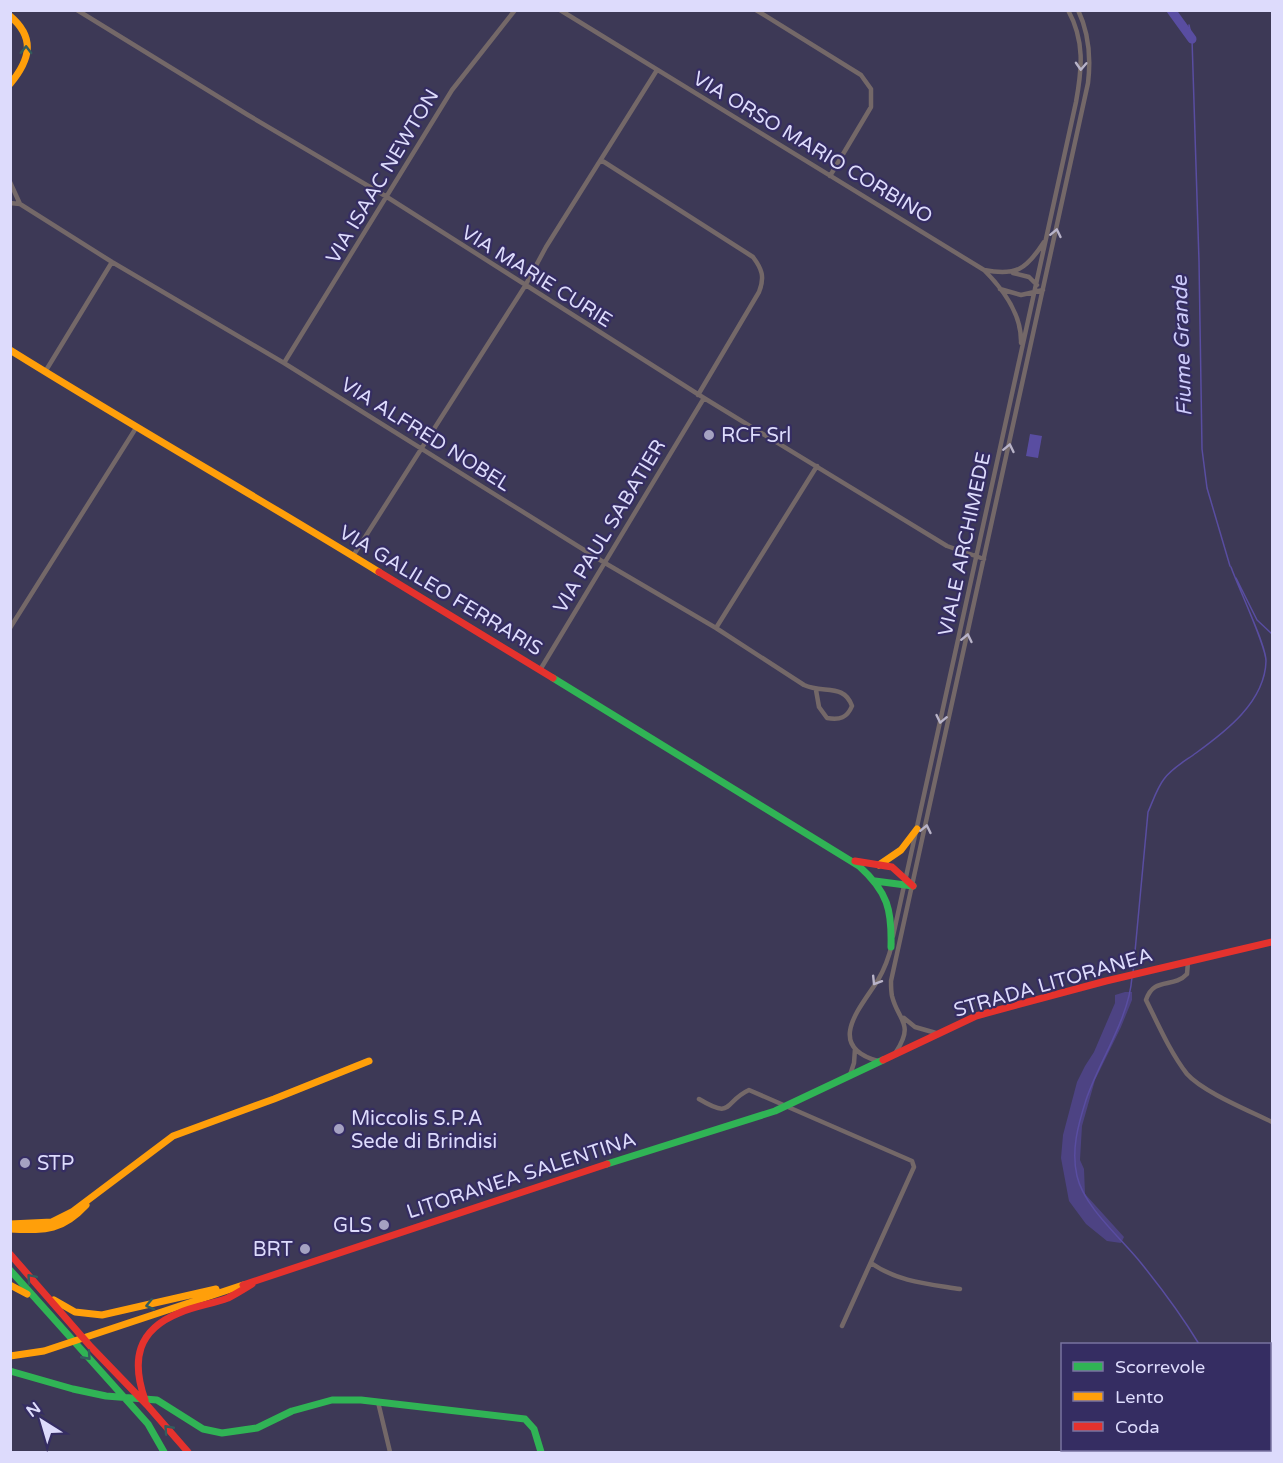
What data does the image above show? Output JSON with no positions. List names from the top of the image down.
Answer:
{
  "streets": {
    "street": [
      "VIA ORSO MARIO CORBINO",
      "VIA ISAAC NEWTON",
      "VIA MARIE CURIE",
      "VIA ALFRED NOBEL",
      "VIA PAUL SABATIER",
      "VIALE ARCHIMEDE",
      "VIA GALILEO FERRARIS",
      "STRADA LITORANEA",
      "LITORANEA SALENTINA"
    ]
  },
  "crossings": [
    ["VIA ISAAC NEWTON", "VIA MARIE CURIE"],
    ["VIA ISAAC NEWTON", "VIA ALFRED NOBEL"],
    ["VIA MARIE CURIE", "VIA PAUL SABATIER"],
    ["VIA MARIE CURIE", "VIALE ARCHIMEDE"],
    ["VIA ALFRED NOBEL", "VIA PAUL SABATIER"],
    ["VIA PAUL SABATIER", "VIA GALILEO FERRARIS"],
    ["VIALE ARCHIMEDE", "VIA GALILEO FERRARIS"],
    ["VIALE ARCHIMEDE", "STRADA LITORANEA"],
    ["STRADA LITORANEA", "LITORANEA SALENTINA"]
  ],
  "water": ["Fiume Grande"],
  "places": [
    "RCF Srl",
    "Miccolis S.P.A Sede di Brindisi",
    "STP",
    "GLS",
    "BRT"
  ],
  "legend": ["Scorrevole", "Lento", "Coda"],
  "north": "top left"
}
